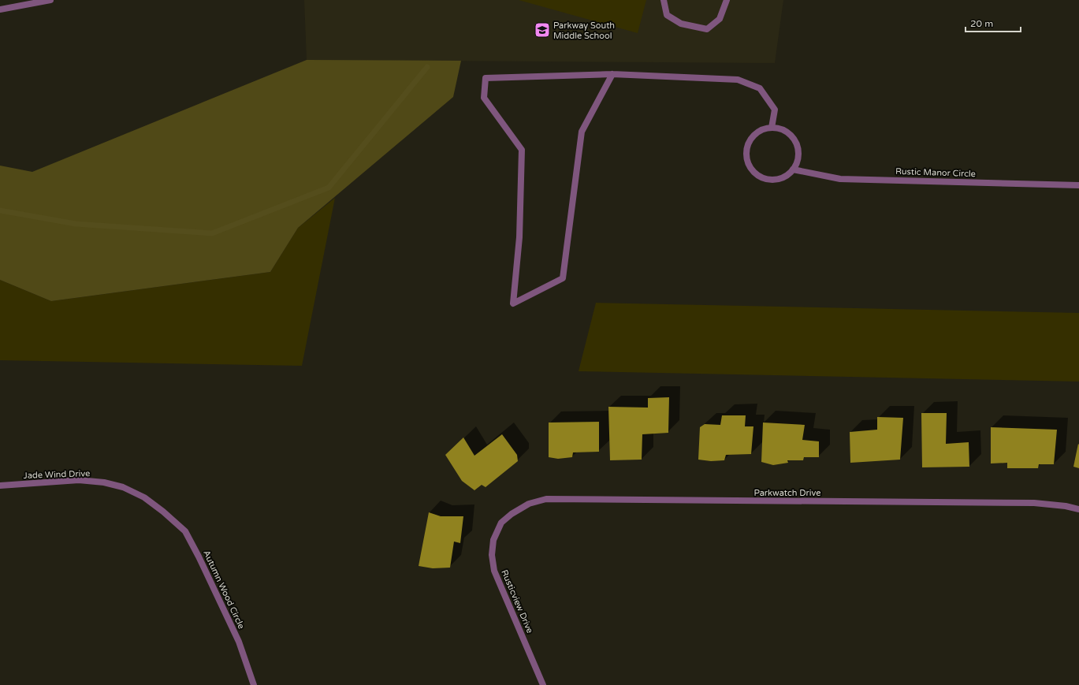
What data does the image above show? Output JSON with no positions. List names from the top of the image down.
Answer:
{
  "streets": {
    "street": [
      "Rustic Manor Circle",
      "Jade Wind Drive",
      "Parkwatch Drive",
      "Autumn Wood Circle",
      "Rusticview Drive"
    ]
  },
  "crossings": [
    ["Jade Wind Drive", "Autumn Wood Circle"],
    ["Parkwatch Drive", "Rusticview Drive"]
  ],
  "places": {
    "school or university": ["Parkway South Middle School"]
  },
  "scale_bar": "20 m"
}
